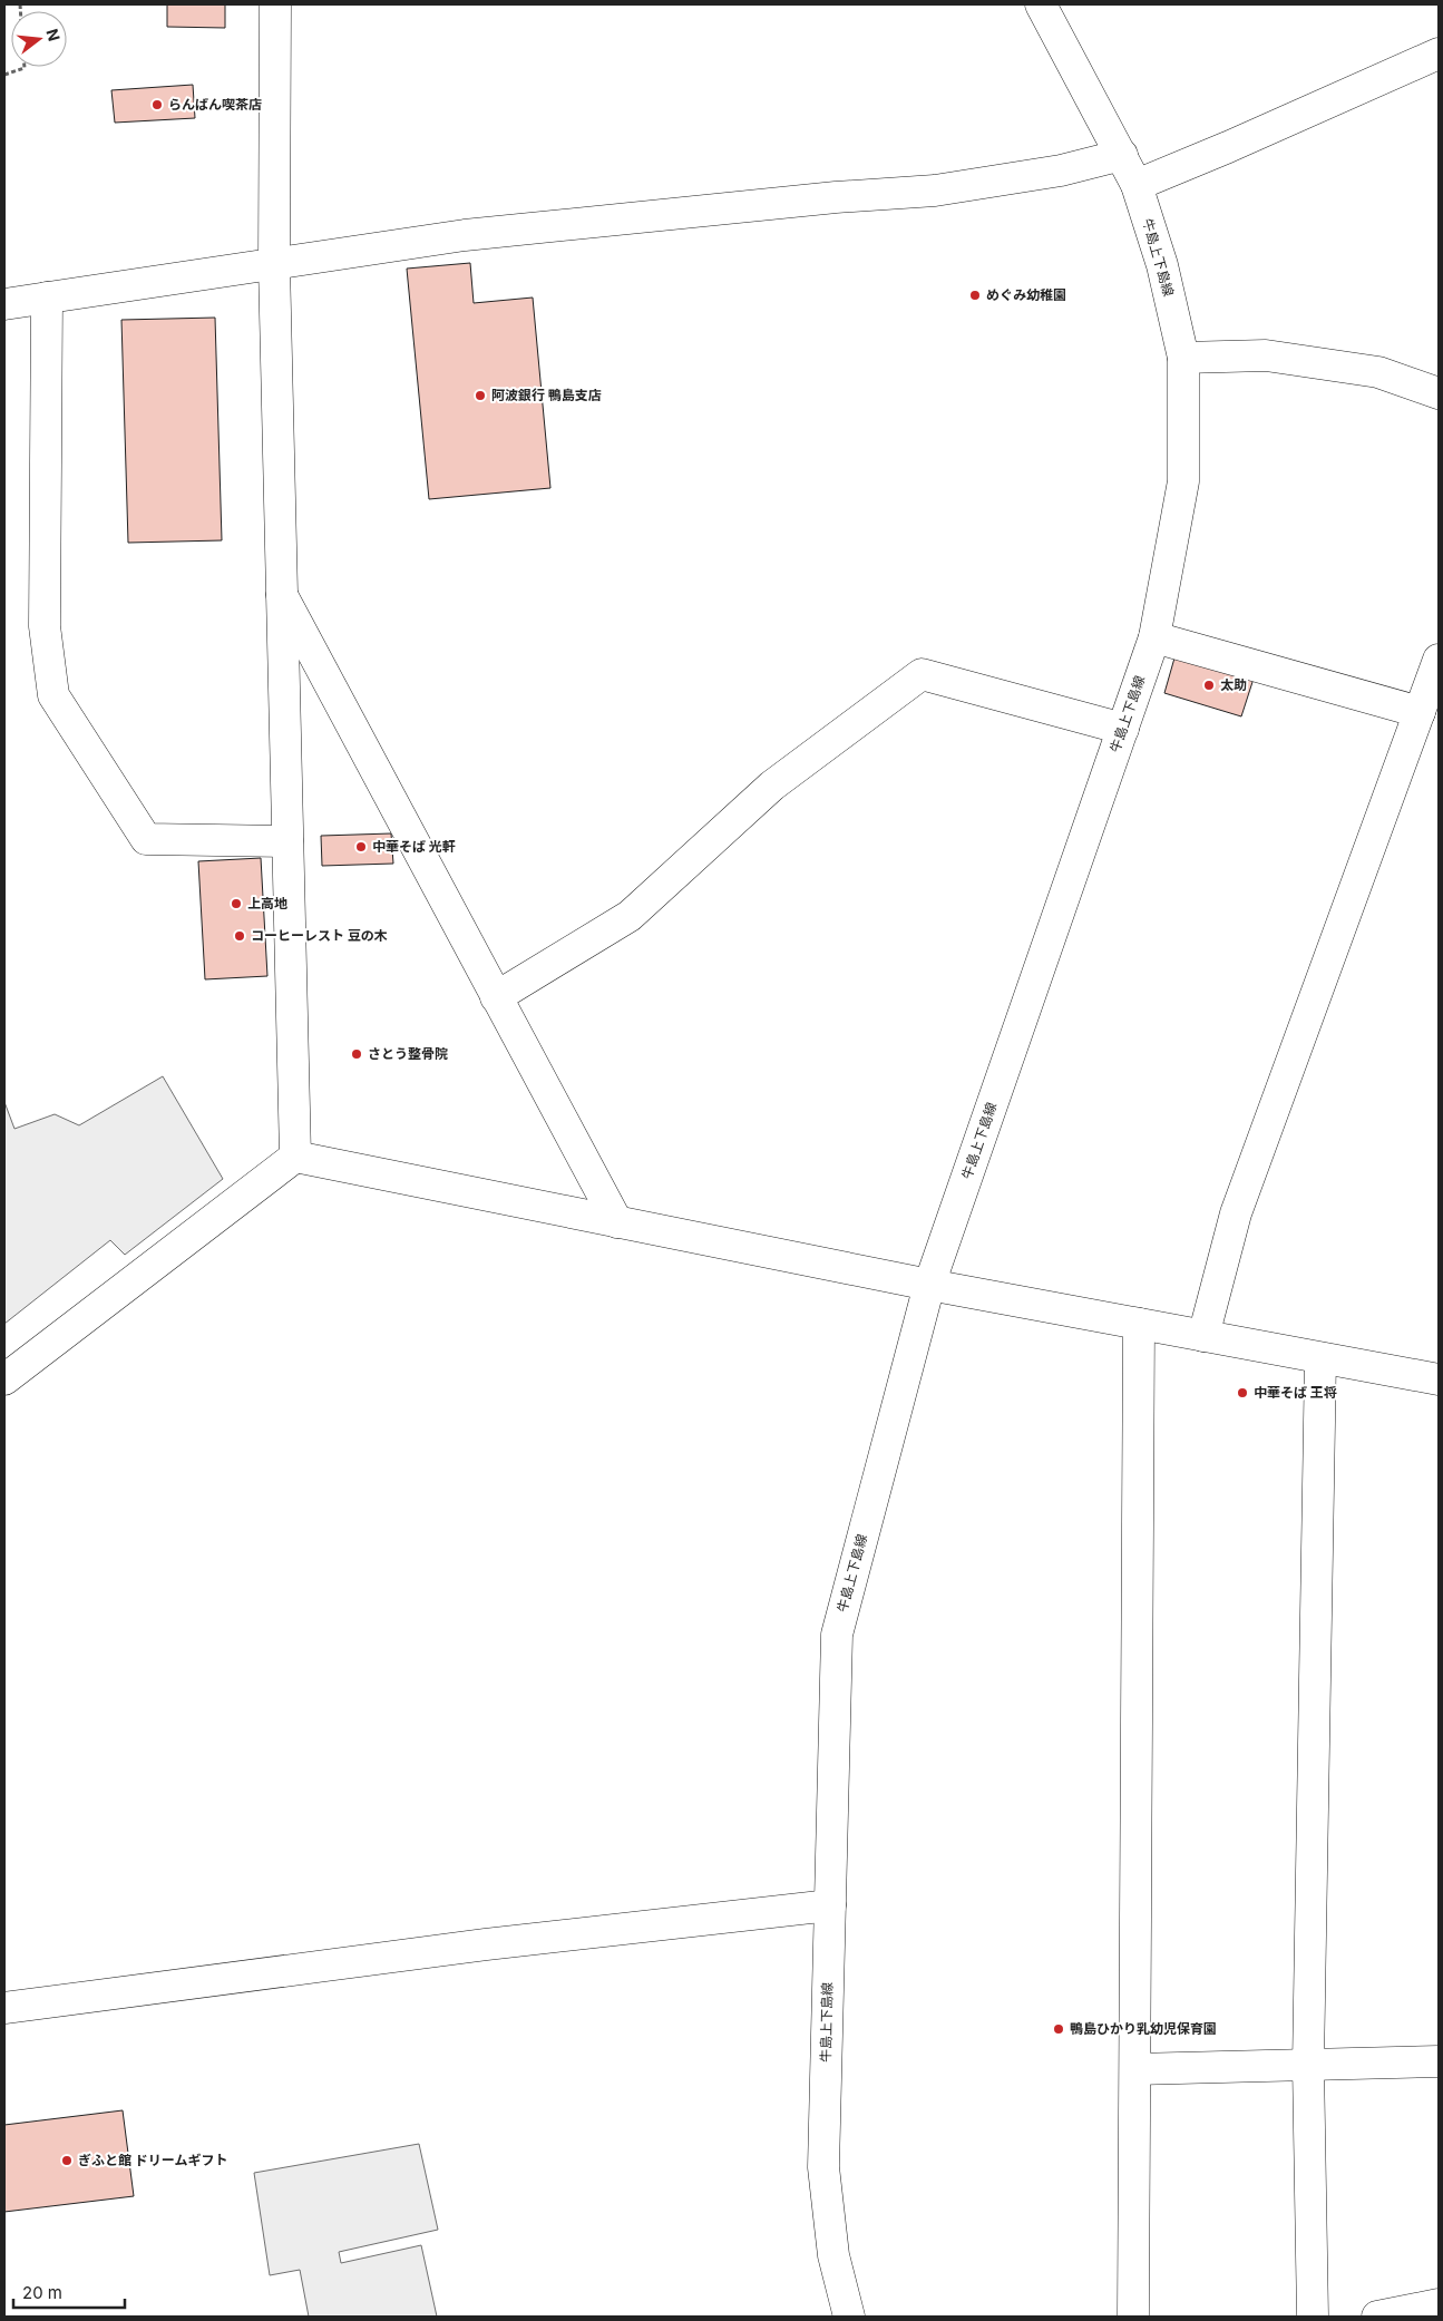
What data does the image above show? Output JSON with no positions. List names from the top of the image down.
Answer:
{
  "streets": {
    "street": ["牛島上下島線"]
  },
  "places": [
    "らんばん喫茶店",
    "めぐみ幼稚園",
    "阿波銀行 鴨島支店",
    "太助",
    "中華そば 光軒",
    "上高地",
    "コーヒーレスト 豆の木",
    "さとう整骨院",
    "中華そば 王将",
    "鴨島ひかり乳幼児保育園",
    "ぎふと館 ドリームギフト"
  ],
  "scale_bar": "20 m",
  "north": "right"
}
